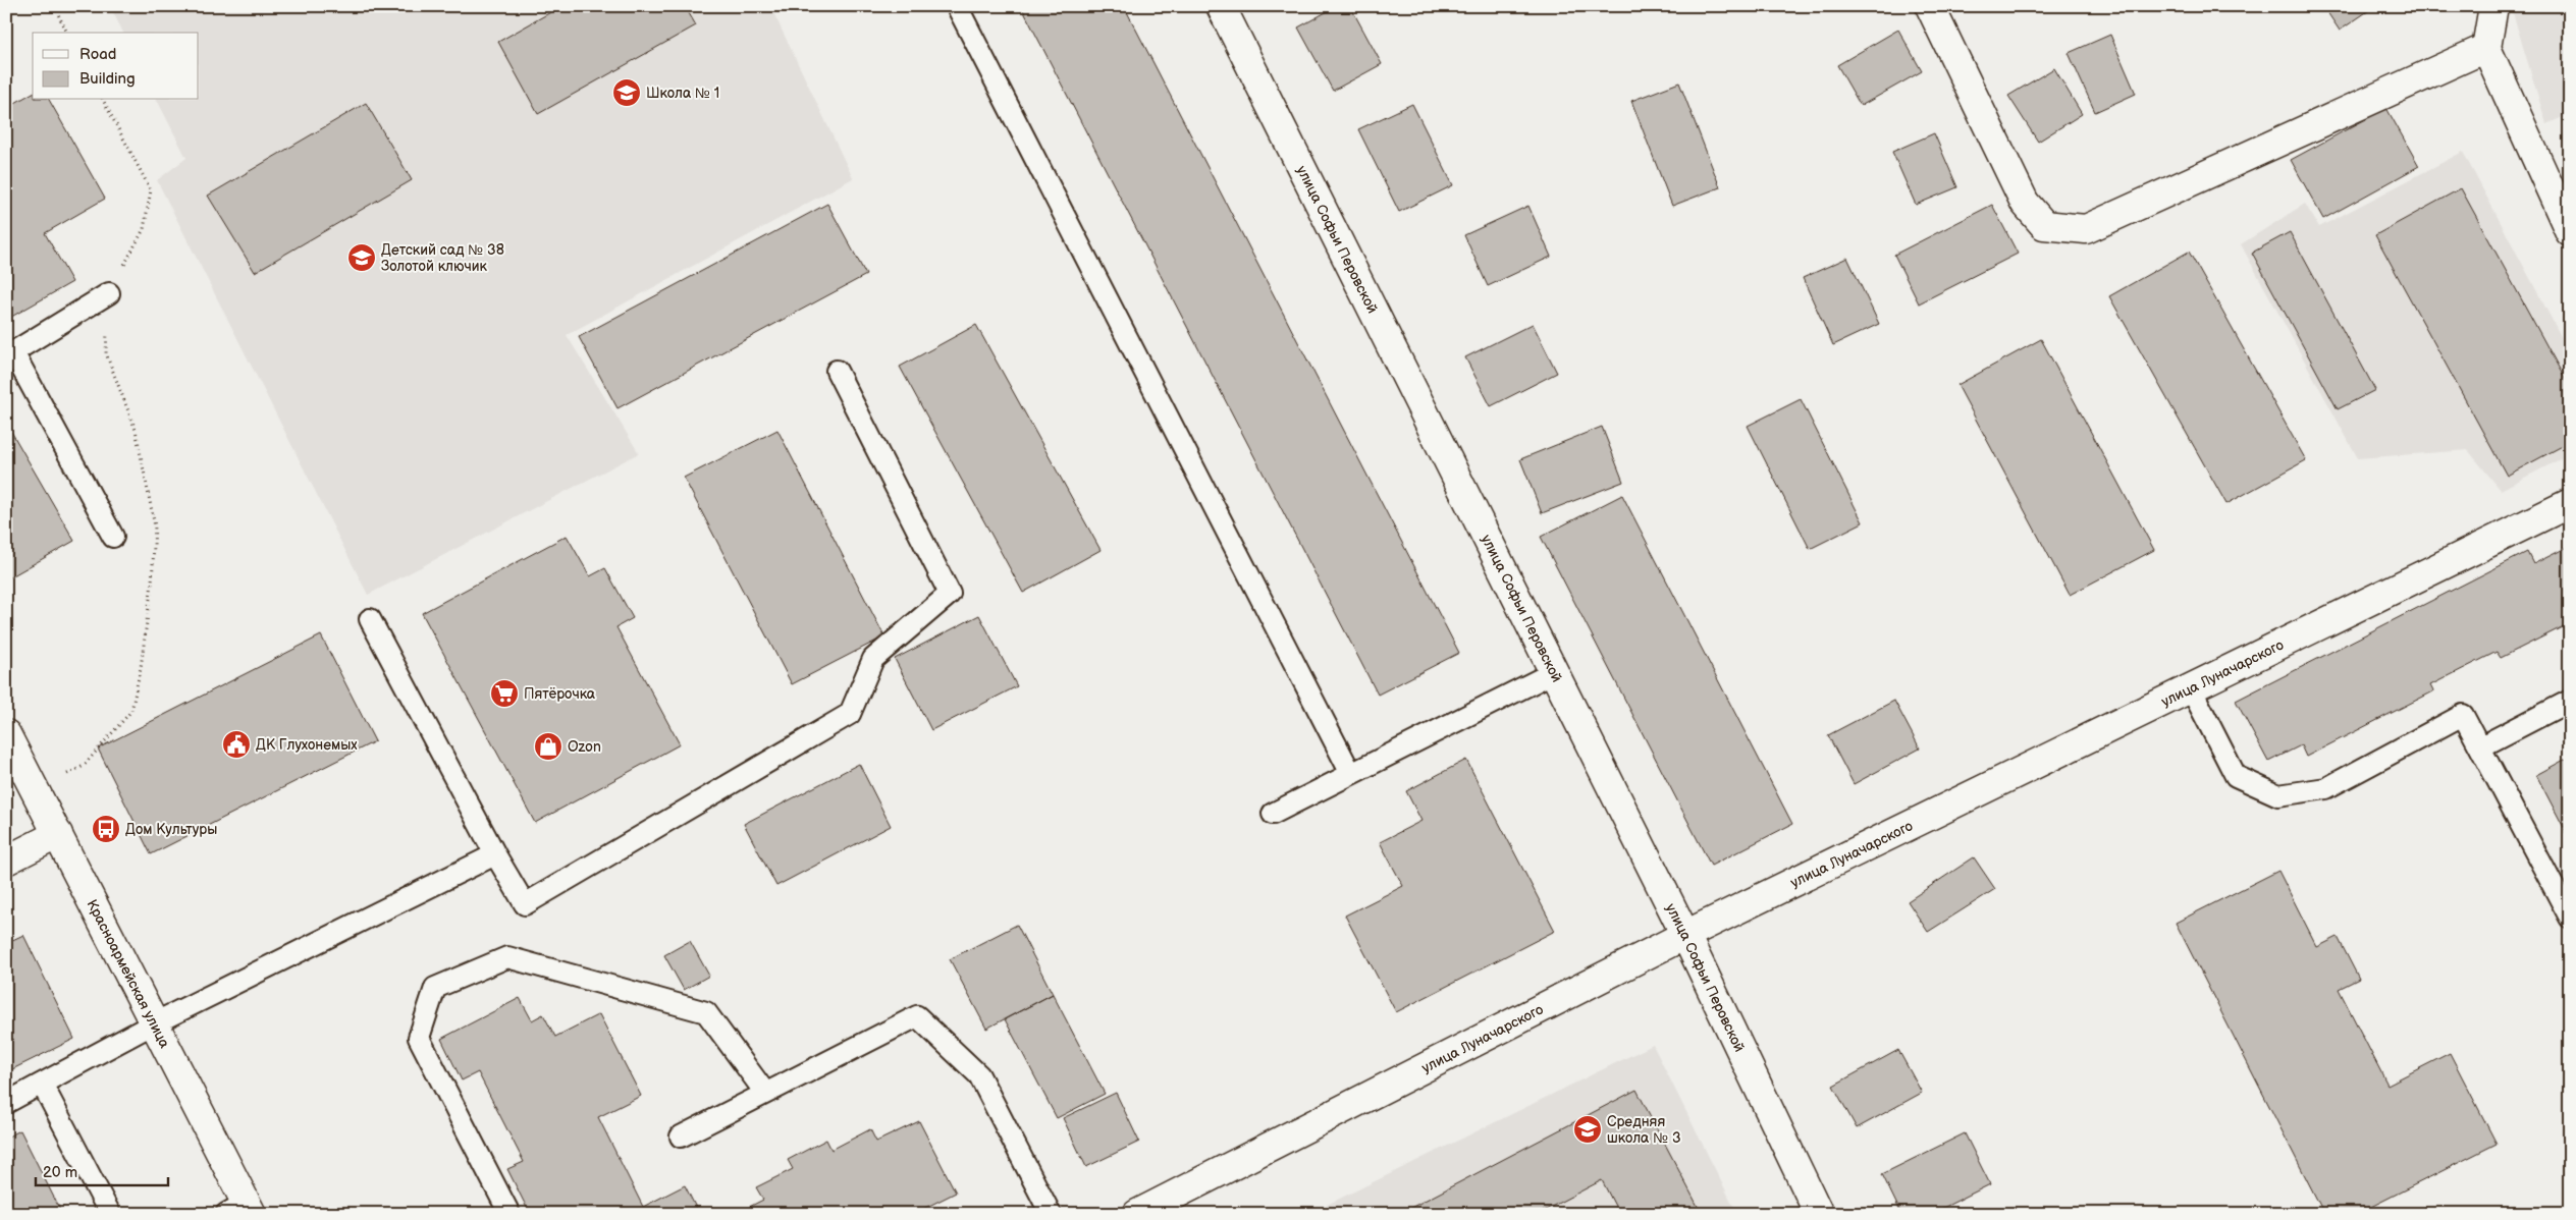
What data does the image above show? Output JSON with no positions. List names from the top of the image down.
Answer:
{
  "streets": {
    "street": ["улица Софьи Перовской", "улица Луначарского", "Красноармейская улица"]
  },
  "crossings": [
    ["улица Софьи Перовской", "улица Луначарского"]
  ],
  "places": {
    "school or university": ["Школа № 1", "Детский сад № 38 Золотой ключик", "Средняя школа № 3"],
    "supermarket": ["Пятёрочка"],
    "public building": ["ДК Глухонемых"],
    "shop": ["Ozon"],
    "bus stop": ["Дом Культуры"]
  },
  "legend": ["Road", "Building"],
  "scale_bar": "20 m"
}
